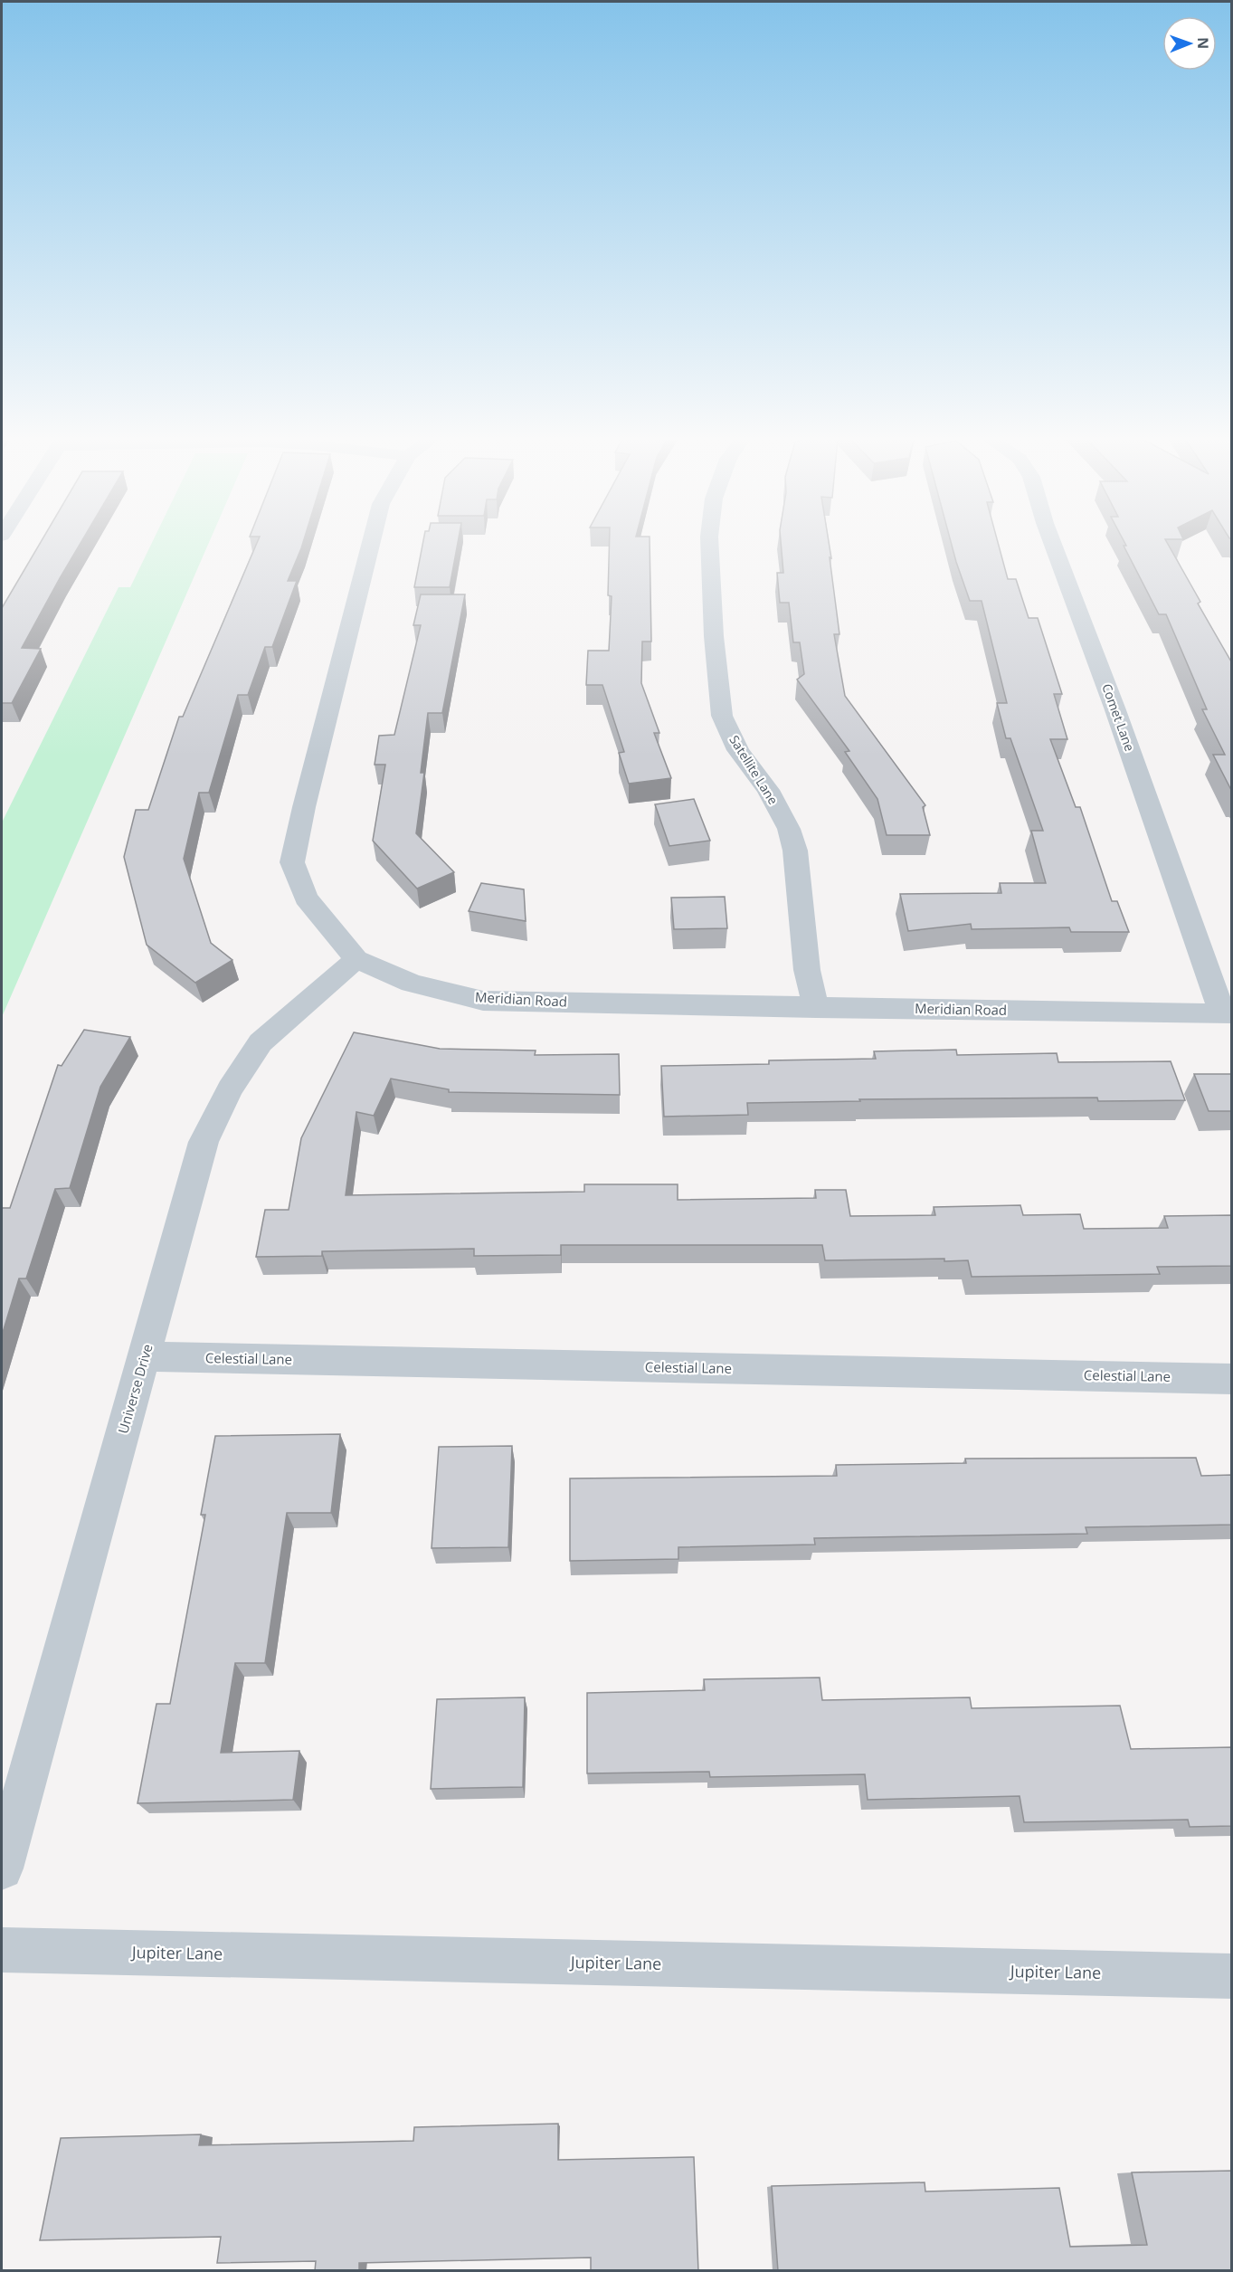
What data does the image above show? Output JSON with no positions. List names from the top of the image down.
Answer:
{
  "streets": {
    "street": [
      "Comet Lane",
      "Satellite Lane",
      "Meridian Road",
      "Celestial Lane",
      "Universe Drive",
      "Jupiter Lane"
    ]
  },
  "crossings": [
    ["Comet Lane", "Meridian Road"],
    ["Satellite Lane", "Meridian Road"],
    ["Meridian Road", "Universe Drive"],
    ["Celestial Lane", "Universe Drive"]
  ],
  "north": "right"
}
